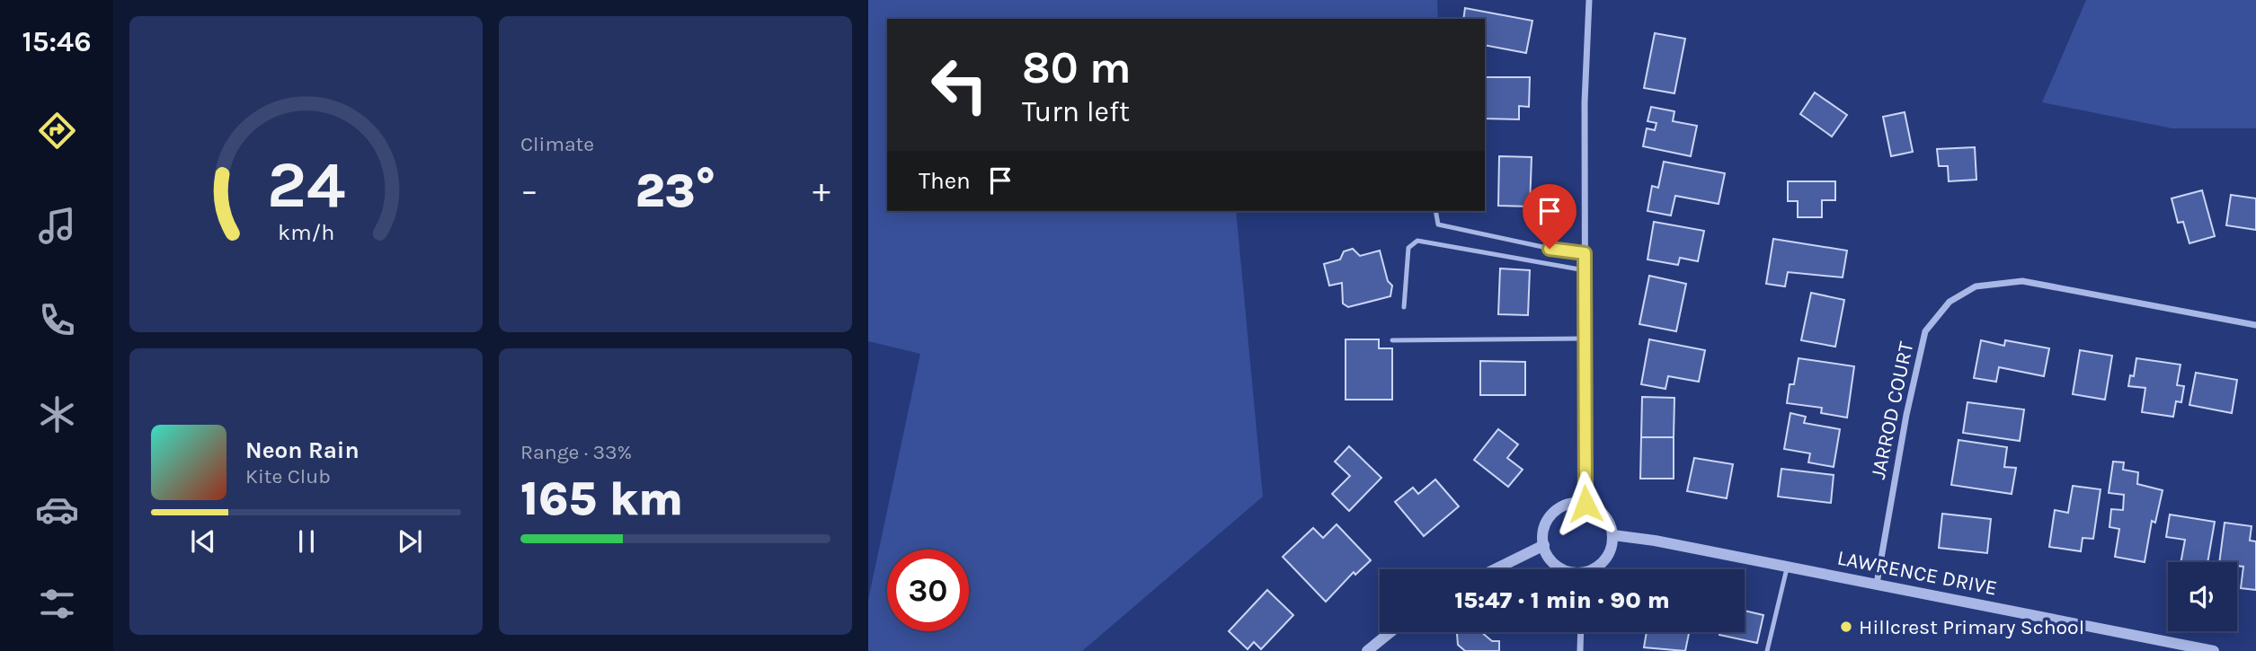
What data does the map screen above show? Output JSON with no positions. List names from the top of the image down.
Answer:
{
  "streets": {
    "street": ["JARROD COURT", "LAWRENCE DRIVE"]
  },
  "crossings": [
    ["JARROD COURT", "LAWRENCE DRIVE"]
  ],
  "places": ["Hillcrest Primary School"],
  "page": {
    "tabs": "15:46",
    "tile": [
      "Climate",
      ["Range · 33%", "165 km"]
    ],
    "turn": ["80 m", "Turn left"],
    "then": "Then",
    "heat": ["−", "23°", "+"],
    "song": ["Neon Rain", "Kite Club"],
    "limit": "30",
    "trip": "15:47 · 1 min · 90 m",
    "gauge": ["24", "km/h"]
  }
}
